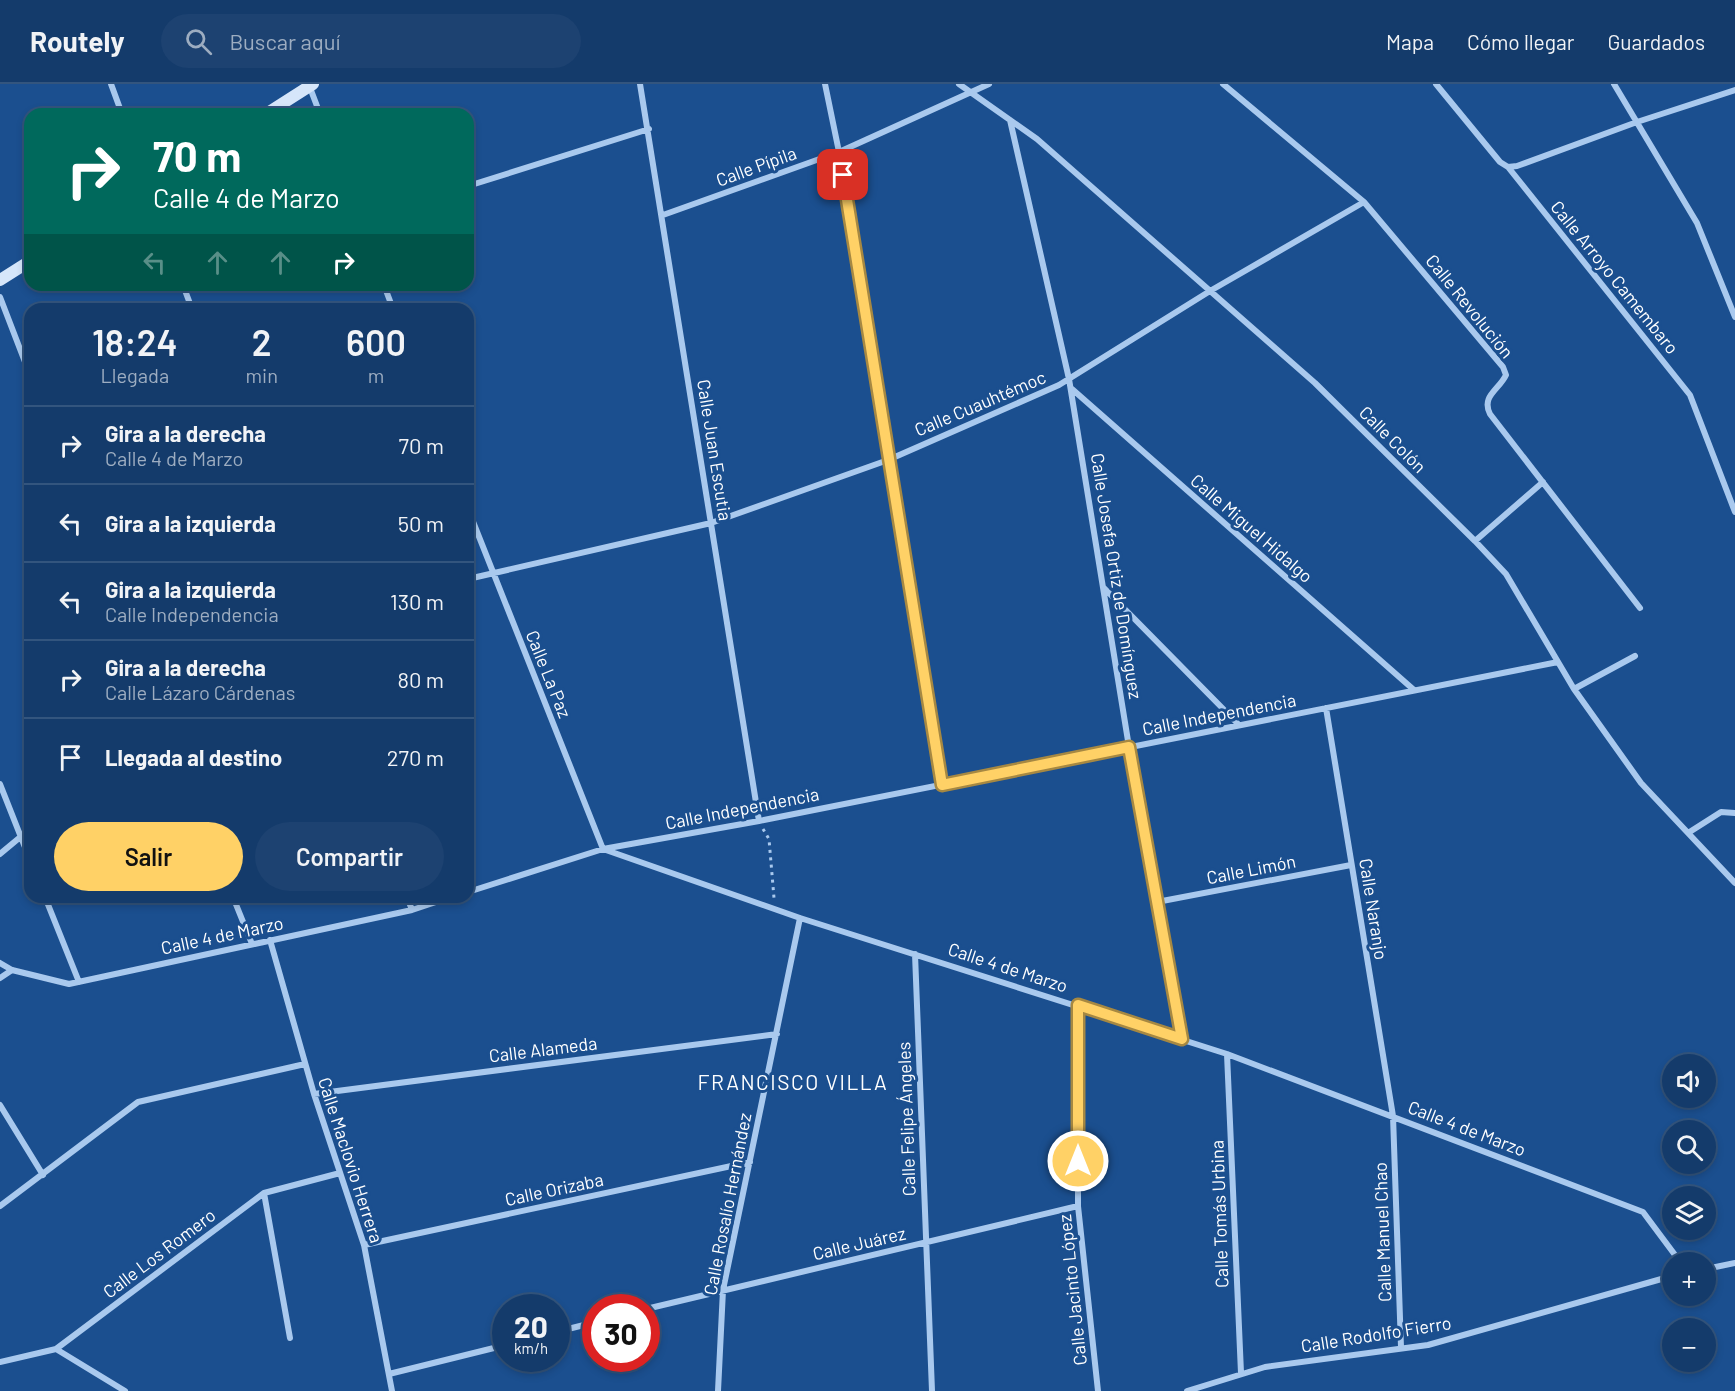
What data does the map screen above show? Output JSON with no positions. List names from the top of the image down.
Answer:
{
  "streets": {
    "street": [
      "Calle Pípila",
      "Calle Arroyo Camembaro",
      "Calle Revolución",
      "Calle Cuauhtémoc",
      "Calle Colón",
      "Calle Juan Escutia",
      "Calle Miguel Hidalgo",
      "Calle Josefa Ortiz de Domínguez",
      "Calle La Paz",
      "Calle Independencia",
      "Calle Limón",
      "Calle Naranjo",
      "Calle 4 de Marzo",
      "Calle Alameda",
      "Calle Felipe Ángeles",
      "Calle Maclovio Herrera",
      "Calle Orizaba",
      "Calle Rosalío Hernández",
      "Calle Tomás Urbina",
      "Calle Manuel Chao",
      "Calle Juárez",
      "Calle Los Romero",
      "Calle Jacinto López",
      "Calle Rodolfo Fierro"
    ]
  },
  "crossings": [
    ["Calle Pípila", "Calle Colón"],
    ["Calle Pípila", "Calle Juan Escutia"],
    ["Calle Revolución", "Calle Cuauhtémoc"],
    ["Calle Cuauhtémoc", "Calle Colón"],
    ["Calle Cuauhtémoc", "Calle Juan Escutia"],
    ["Calle Cuauhtémoc", "Calle Josefa Ortiz de Domínguez"],
    ["Calle Cuauhtémoc", "Calle La Paz"],
    ["Calle Colón", "Calle Josefa Ortiz de Domínguez"],
    ["Calle Colón", "Calle Independencia"],
    ["Calle Juan Escutia", "Calle Independencia"],
    ["Calle Miguel Hidalgo", "Calle Josefa Ortiz de Domínguez"],
    ["Calle Miguel Hidalgo", "Calle Independencia"],
    ["Calle Josefa Ortiz de Domínguez", "Calle Independencia"],
    ["Calle Josefa Ortiz de Domínguez", "Calle Limón"],
    ["Calle Josefa Ortiz de Domínguez", "Calle 4 de Marzo"],
    ["Calle La Paz", "Calle Independencia"],
    ["Calle La Paz", "Calle 4 de Marzo"],
    ["Calle Independencia", "Calle Naranjo"],
    ["Calle Independencia", "Calle 4 de Marzo"],
    ["Calle Limón", "Calle Naranjo"],
    ["Calle Naranjo", "Calle 4 de Marzo"],
    ["Calle Naranjo", "Calle Manuel Chao"],
    ["Calle 4 de Marzo", "Calle Felipe Ángeles"],
    ["Calle 4 de Marzo", "Calle Maclovio Herrera"],
    ["Calle 4 de Marzo", "Calle Rosalío Hernández"],
    ["Calle 4 de Marzo", "Calle Tomás Urbina"],
    ["Calle 4 de Marzo", "Calle Manuel Chao"],
    ["Calle 4 de Marzo", "Calle Jacinto López"],
    ["Calle Alameda", "Calle Maclovio Herrera"],
    ["Calle Alameda", "Calle Rosalío Hernández"],
    ["Calle Felipe Ángeles", "Calle Juárez"],
    ["Calle Maclovio Herrera", "Calle Orizaba"],
    ["Calle Maclovio Herrera", "Calle Los Romero"],
    ["Calle Orizaba", "Calle Rosalío Hernández"],
    ["Calle Rosalío Hernández", "Calle Juárez"],
    ["Calle Tomás Urbina", "Calle Rodolfo Fierro"],
    ["Calle Manuel Chao", "Calle Rodolfo Fierro"],
    ["Calle Juárez", "Calle Jacinto López"]
  ],
  "districts": ["FRANCISCO VILLA"],
  "page": {
    "header": "Routely",
    "search": "Buscar aquí",
    "nav": ["Mapa", "Cómo llegar", "Guardados"],
    "turn": ["70 m", "Calle 4 de Marzo"],
    "eta": [
      "18:24",
      "Llegada",
      "2",
      "min",
      "600",
      "m"
    ],
    "list": [
      {
        "name": "Gira a la derecha",
        "note": "Calle 4 de Marzo",
        "value": "70 m"
      },
      {
        "name": "Gira a la izquierda",
        "value": "50 m"
      },
      {
        "name": "Gira a la izquierda",
        "note": "Calle Independencia",
        "value": "130 m"
      },
      {
        "name": "Gira a la derecha",
        "note": "Calle Lázaro Cárdenas",
        "value": "80 m"
      },
      {
        "name": "Llegada al destino",
        "value": "270 m"
      }
    ],
    "buttons": ["Salir", "Compartir"],
    "map_buttons": ["+", "−"],
    "speed": "20 km/h",
    "limit": "30"
  }
}
